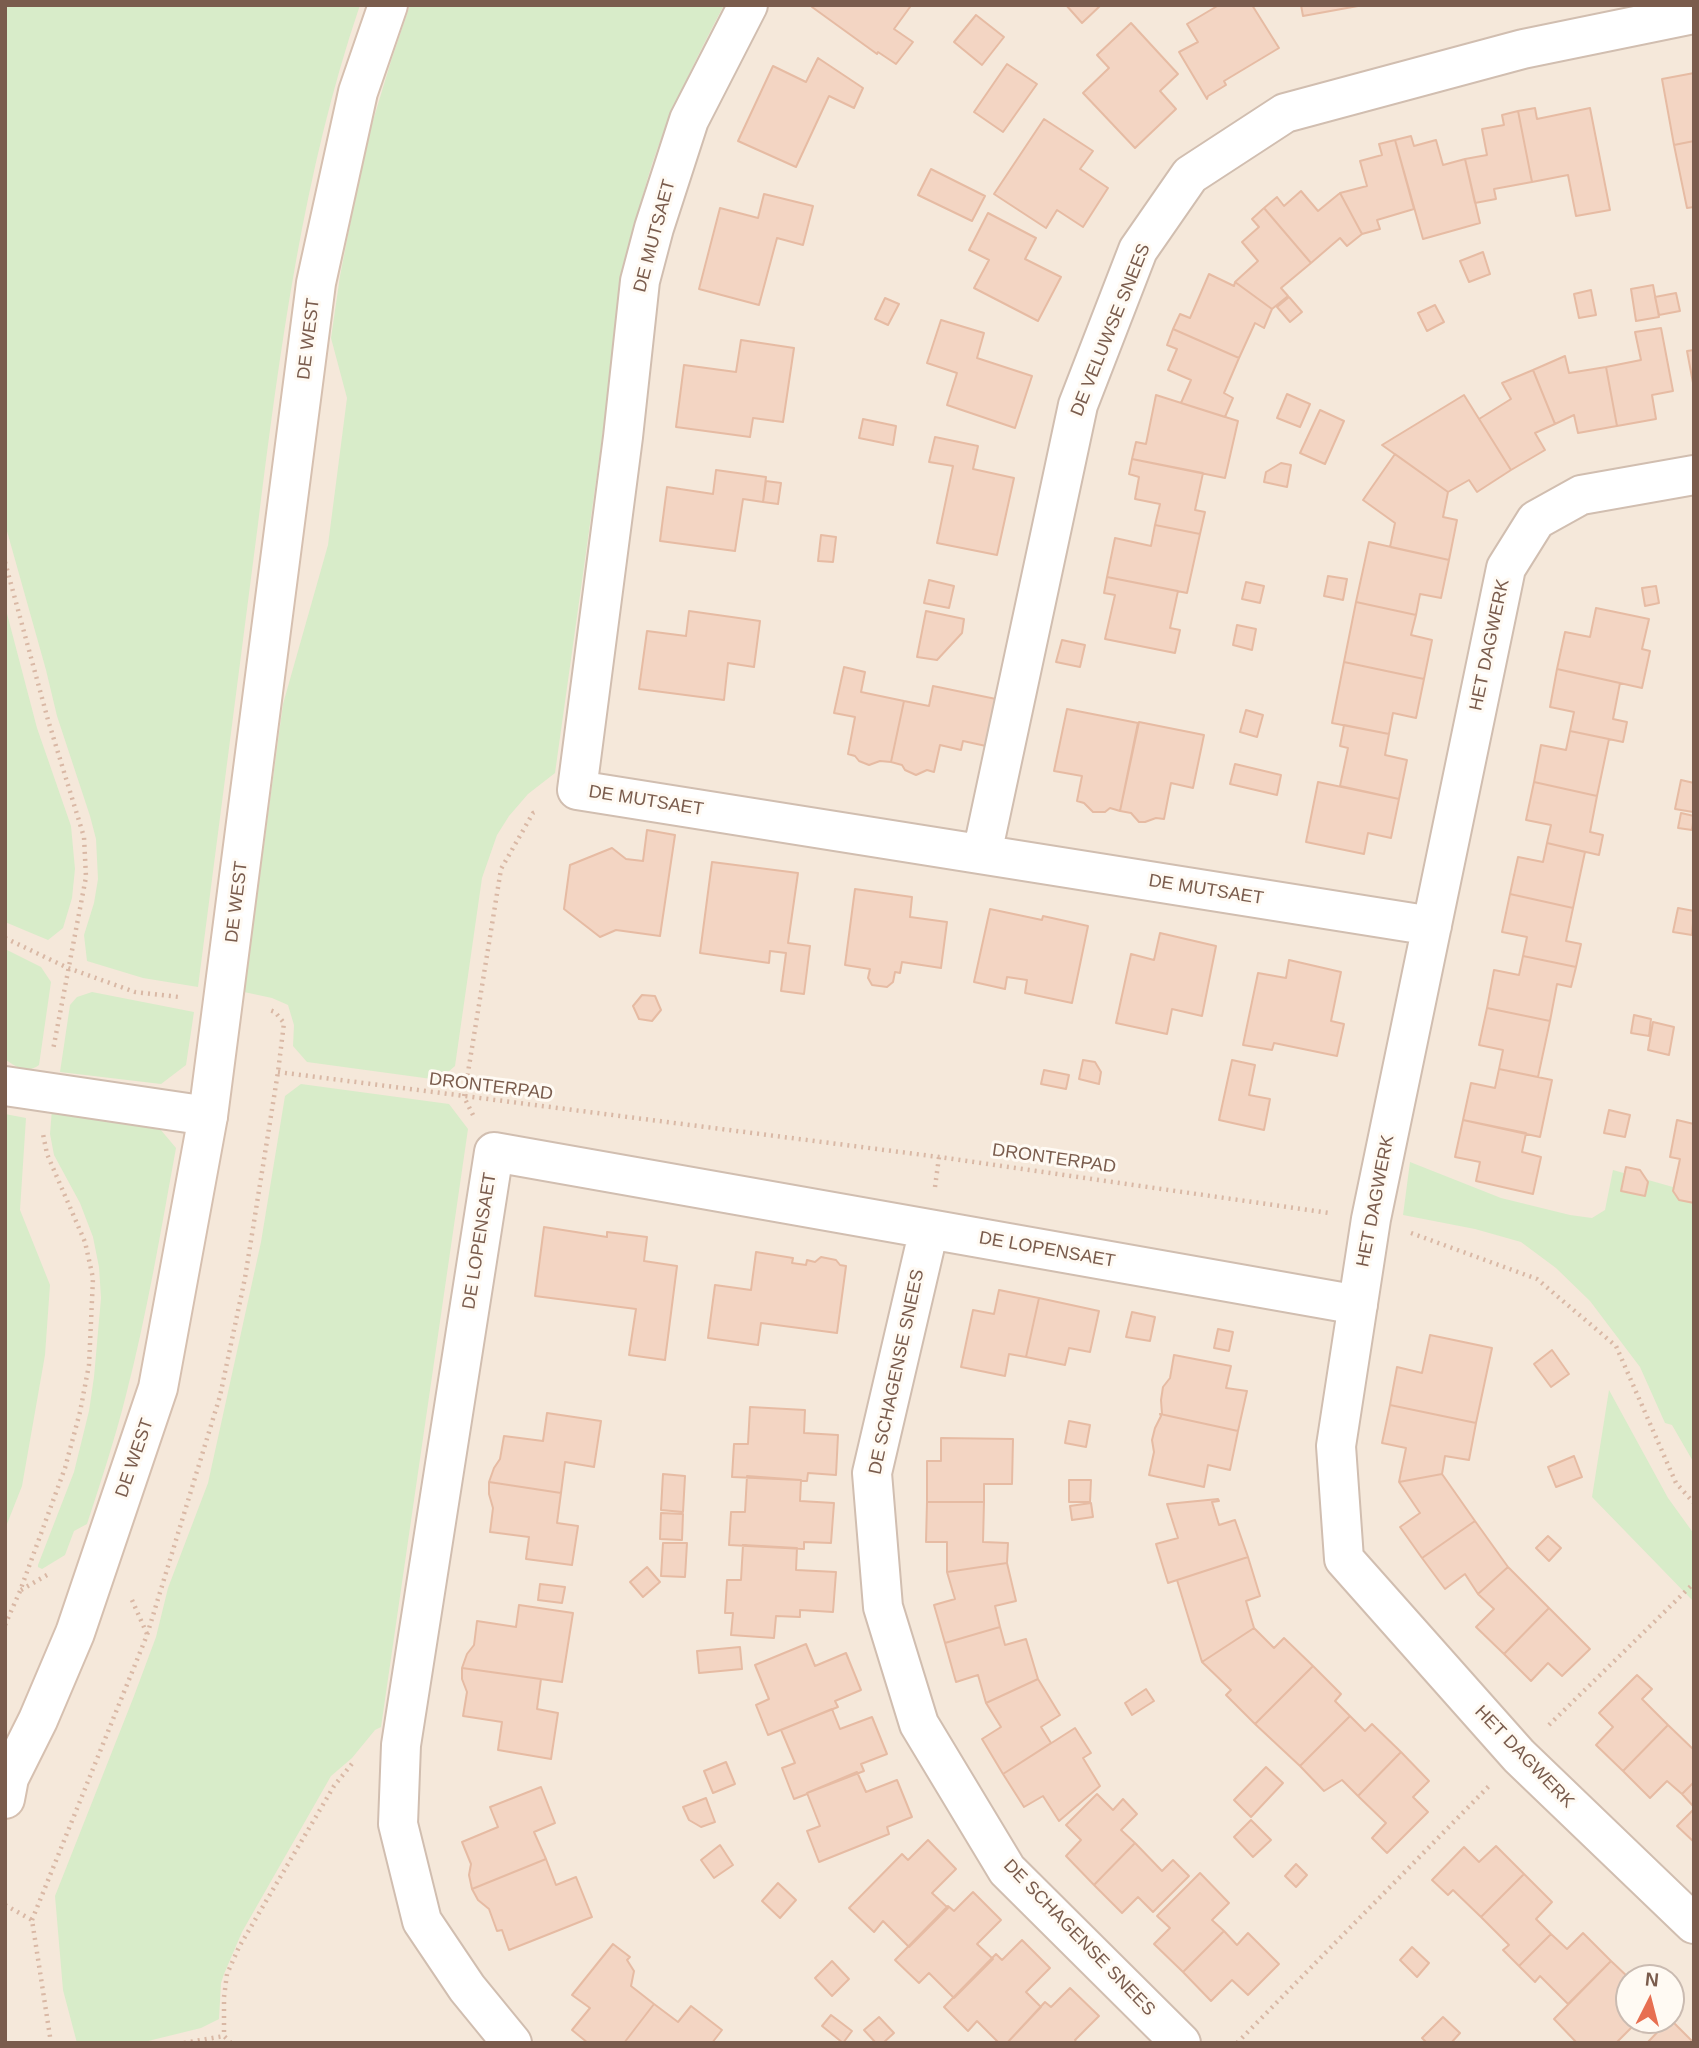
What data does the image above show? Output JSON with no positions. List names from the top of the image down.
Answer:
{
  "streets": {
    "street": [
      "DE MUTSAET",
      "DE VELUWSE SNEES",
      "DE WEST",
      "HET DAGWERK",
      "DE LOPENSAET",
      "DE SCHAGENSE SNEES"
    ],
    "path": ["DRONTERPAD"]
  },
  "crossings": [
    ["DE MUTSAET", "DE VELUWSE SNEES"],
    ["DE MUTSAET", "HET DAGWERK"],
    ["HET DAGWERK", "DRONTERPAD"],
    ["HET DAGWERK", "DE LOPENSAET"],
    ["DE LOPENSAET", "DE SCHAGENSE SNEES"]
  ],
  "north": "top"
}
